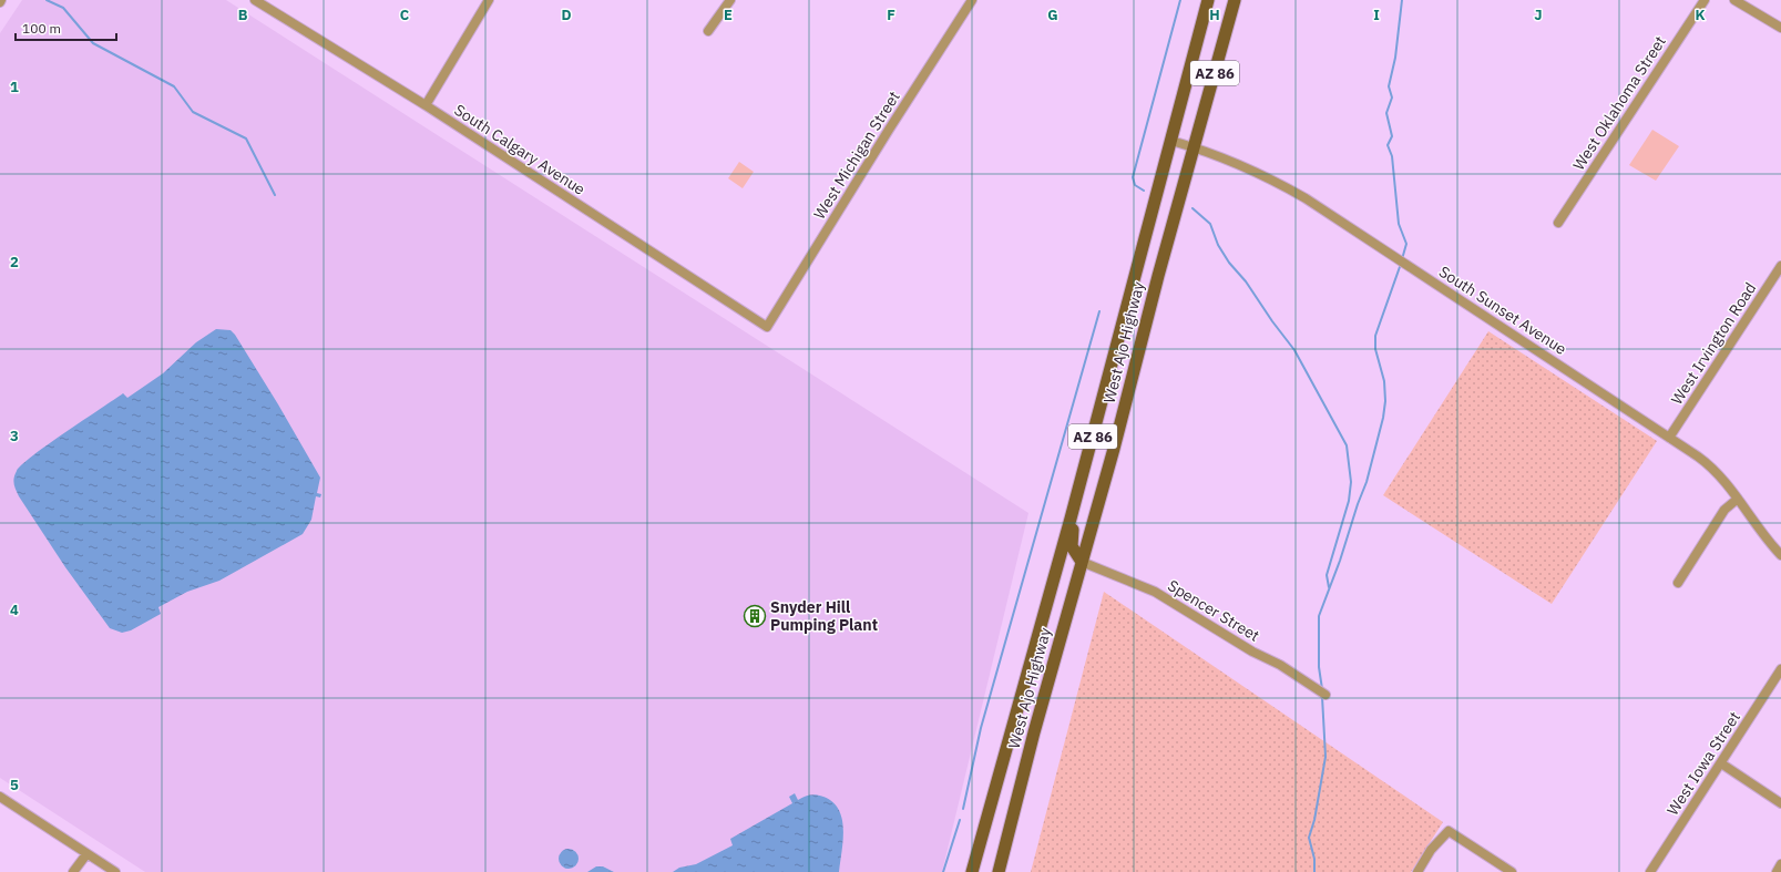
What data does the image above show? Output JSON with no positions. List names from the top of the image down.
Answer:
{
  "streets": {
    "main road": ["AZ 86", "West Ajo Highway"],
    "street": [
      "West Oklahoma Street",
      "South Calgary Avenue",
      "West Michigan Street",
      "South Sunset Avenue",
      "West Irvington Road",
      "Spencer Street",
      "West Iowa Street"
    ]
  },
  "crossings": [
    ["South Calgary Avenue", "West Michigan Street"],
    ["South Sunset Avenue", "West Ajo Highway"],
    ["South Sunset Avenue", "West Irvington Road"],
    ["West Ajo Highway", "Spencer Street"]
  ],
  "places": {
    "building": ["Snyder Hill Pumping Plant"]
  },
  "scale_bar": "100 m",
  "grid": {
    "columns": [
      "B",
      "C",
      "D",
      "E",
      "F",
      "G",
      "H",
      "I",
      "J",
      "K"
    ],
    "rows": [
      "1",
      "2",
      "3",
      "4",
      "5"
    ]
  }
}
